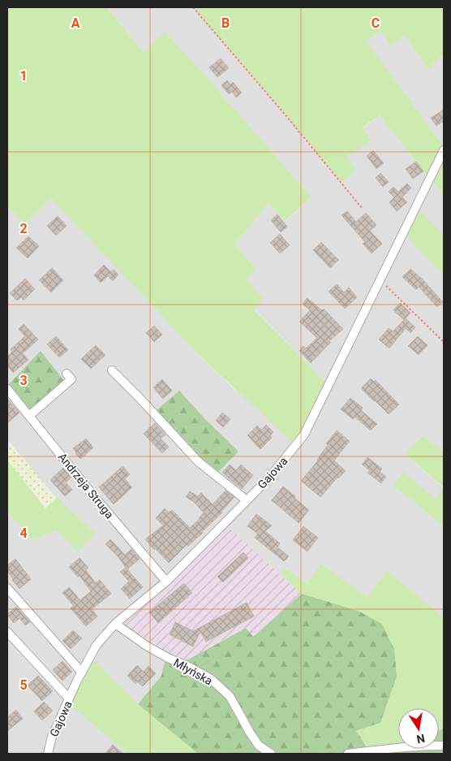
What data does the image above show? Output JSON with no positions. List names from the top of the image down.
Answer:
{
  "streets": {
    "street": ["Gajowa", "Andrzeja Struga", "Młyńska"]
  },
  "crossings": [
    ["Gajowa", "Andrzeja Struga"],
    ["Gajowa", "Młyńska"]
  ],
  "north": "bottom",
  "grid": {
    "columns": ["A", "B", "C"],
    "rows": [
      "1",
      "2",
      "3",
      "4",
      "5"
    ]
  }
}
